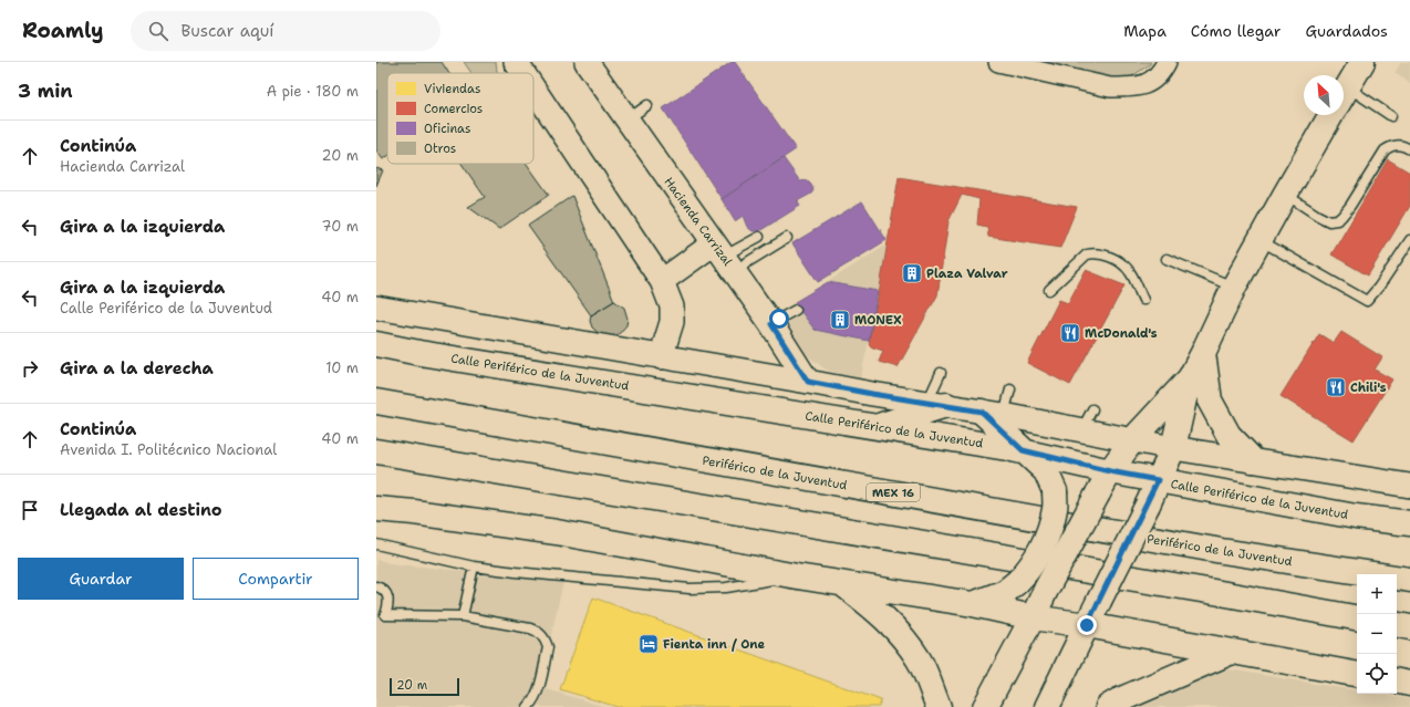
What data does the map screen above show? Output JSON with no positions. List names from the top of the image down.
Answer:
{
  "streets": {
    "main road": ["Calle Periférico de la Juventud", "Periférico de la Juventud", "MEX 16"],
    "street": ["Hacienda Carrizal"]
  },
  "places": {
    "building": ["Plaza Valvar", "MONEX"],
    "restaurant": ["McDonald's", "Chili's"],
    "hotel": ["Fienta inn / One"]
  },
  "legend": [
    "Viviendas",
    "Comercios",
    "Oficinas",
    "Otros"
  ],
  "scale_bar": "20 m",
  "north": "top left",
  "page": {
    "header": "Roamly",
    "search": "Buscar aquí",
    "nav": ["Mapa", "Cómo llegar", "Guardados"],
    "heading": ["3 min", "A pie · 180 m"],
    "list": [
      ["Continúa", "Hacienda Carrizal", "20 m"],
      ["Gira a la izquierda", "70 m"],
      ["Gira a la izquierda", "Calle Periférico de la Juventud", "40 m"],
      ["Gira a la derecha", "10 m"],
      ["Continúa", "Avenida I. Politécnico Nacional", "40 m"],
      "Llegada al destino"
    ],
    "buttons": ["Guardar", "Compartir"],
    "map_buttons": ["+", "−"],
    "scale": "20 m"
  }
}
